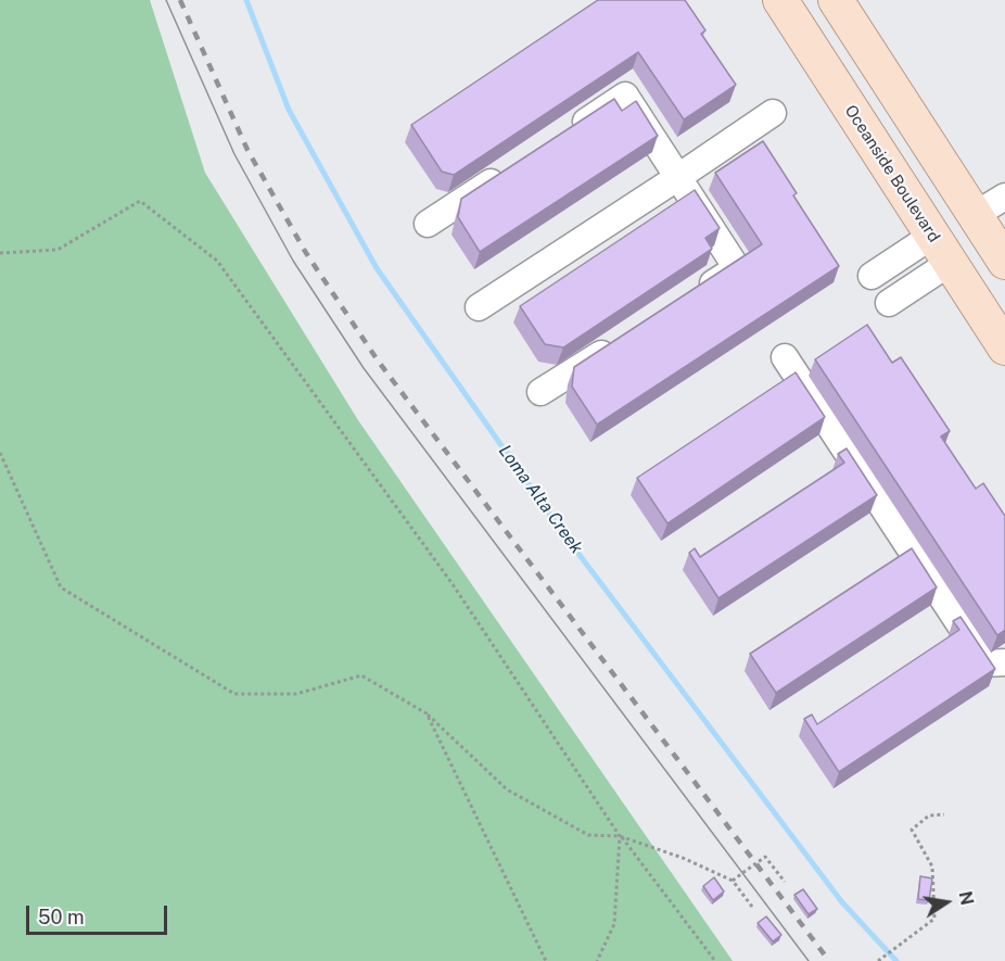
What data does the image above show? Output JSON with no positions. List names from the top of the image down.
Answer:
{
  "streets": {
    "main road": ["Oceanside Boulevard"]
  },
  "water": ["Loma Alta Creek"],
  "scale_bar": "50 m",
  "north": "right"
}
